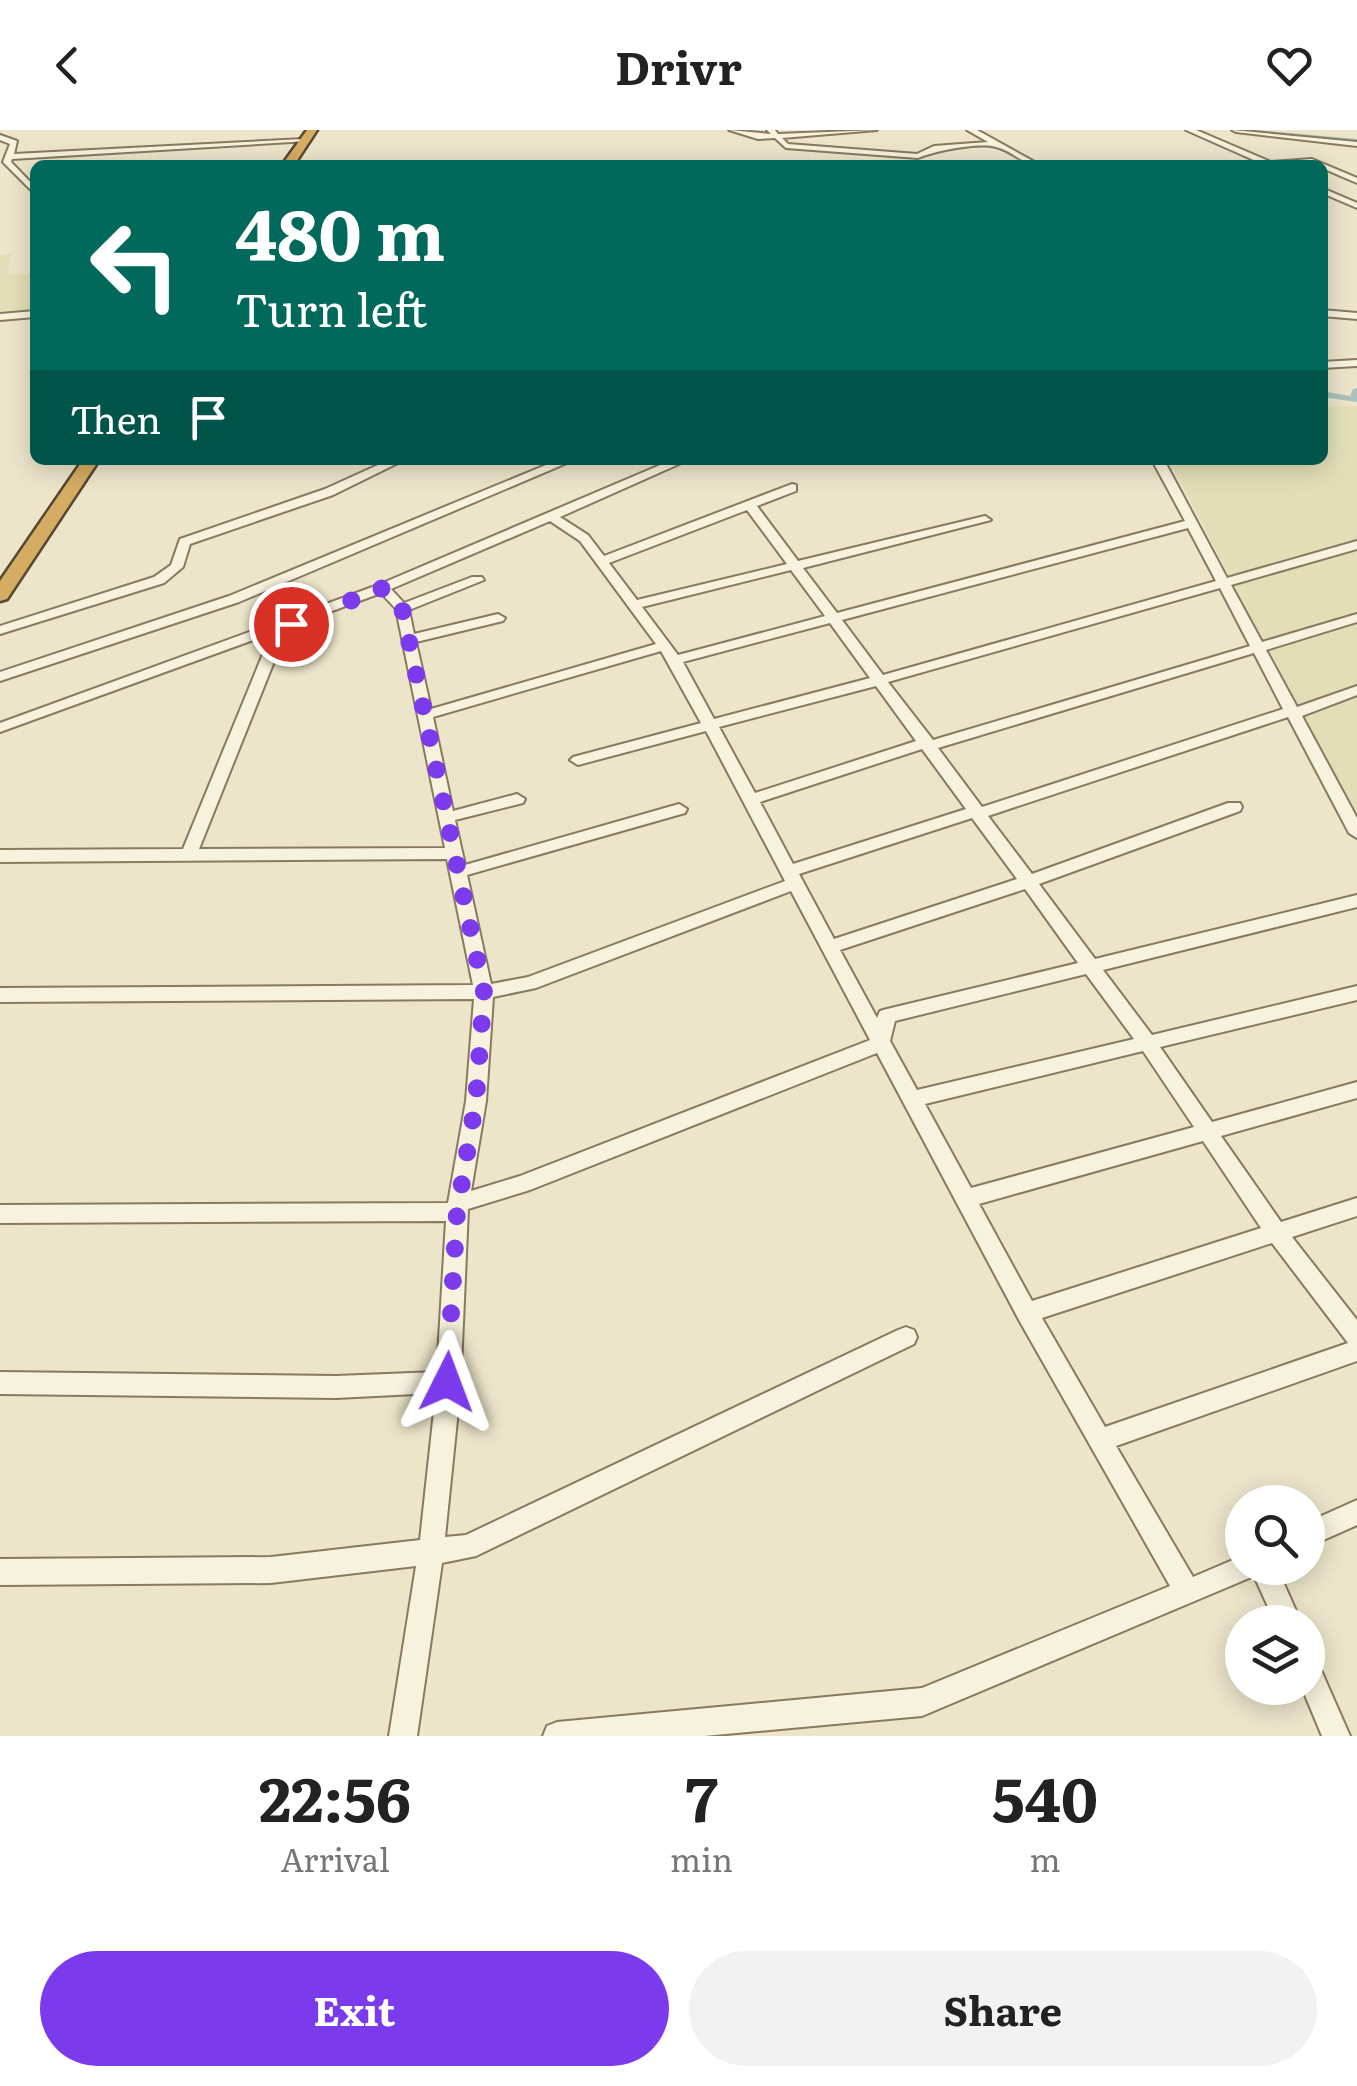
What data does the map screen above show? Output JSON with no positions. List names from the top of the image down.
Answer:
{
  "page": {
    "header": "Drivr",
    "turn": ["480 m", "Turn left"],
    "then": "Then",
    "eta": [
      "22:56",
      "Arrival",
      "7",
      "min",
      "540",
      "m"
    ],
    "buttons": ["Exit", "Share"]
  }
}
